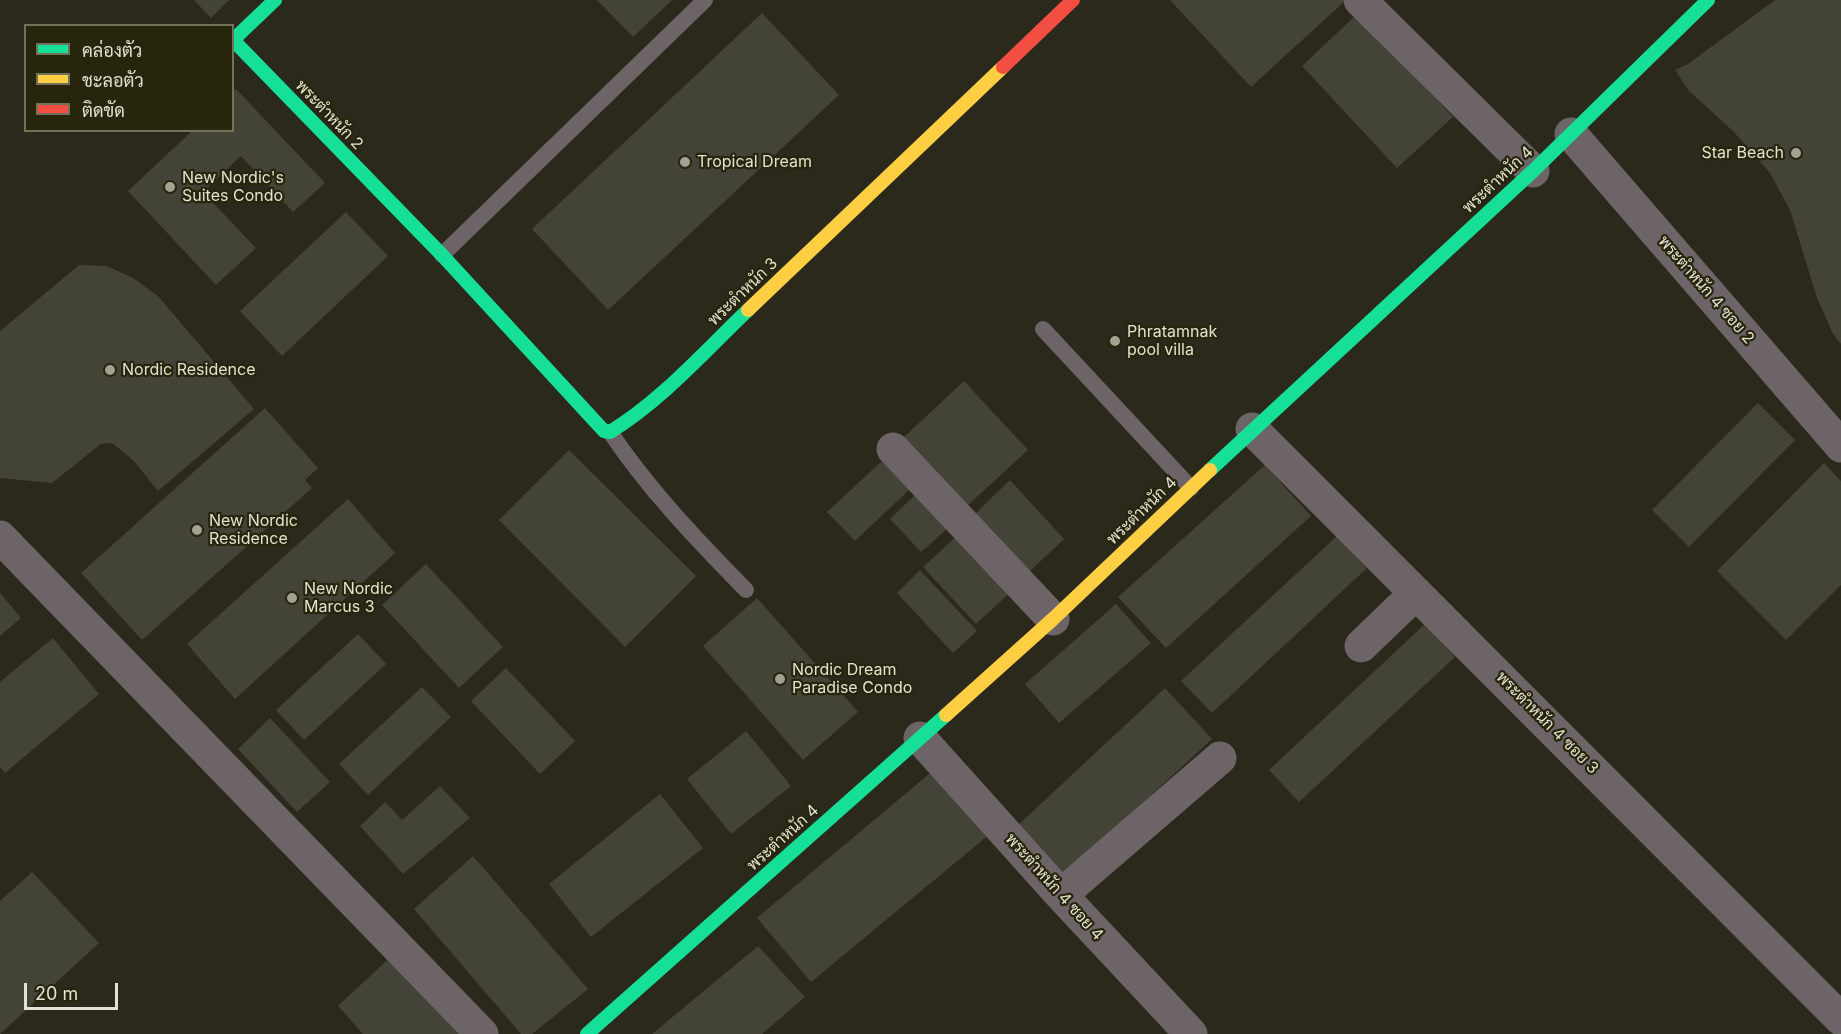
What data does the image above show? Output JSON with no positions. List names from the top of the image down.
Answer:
{
  "streets": {
    "street": [
      "พระตำหนัก 2",
      "พระตำหนัก 4",
      "พระตำหนัก 4 ซอย 2",
      "พระตำหนัก 3",
      "พระตำหนัก 4 ซอย 3",
      "พระตำหนัก 4 ซอย 4"
    ]
  },
  "crossings": [
    ["พระตำหนัก 4", "พระตำหนัก 4 ซอย 2"],
    ["พระตำหนัก 4", "พระตำหนัก 4 ซอย 3"],
    ["พระตำหนัก 4", "พระตำหนัก 4 ซอย 4"]
  ],
  "places": [
    "Star Beach",
    "Tropical Dream",
    "New Nordic's Suites Condo",
    "Phratamnak pool villa",
    "Nordic Residence",
    "New Nordic Residence",
    "New Nordic Marcus 3",
    "Nordic Dream Paradise Condo"
  ],
  "legend": ["คล่องตัว", "ชะลอตัว", "ติดขัด"],
  "scale_bar": "20 m"
}
